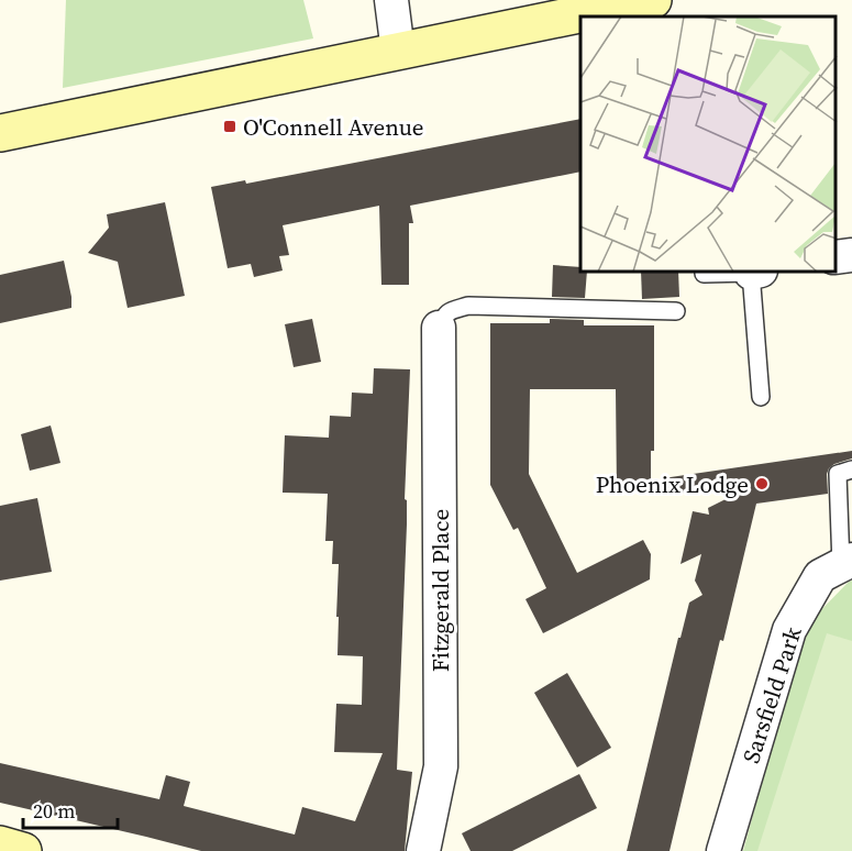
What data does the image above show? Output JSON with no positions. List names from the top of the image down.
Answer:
{
  "streets": {
    "street": ["Fitzgerald Place", "Sarsfield Park"]
  },
  "places": {
    "transit": ["O'Connell Avenue"],
    "other": ["Phoenix Lodge"]
  },
  "scale_bar": "20 m"
}
